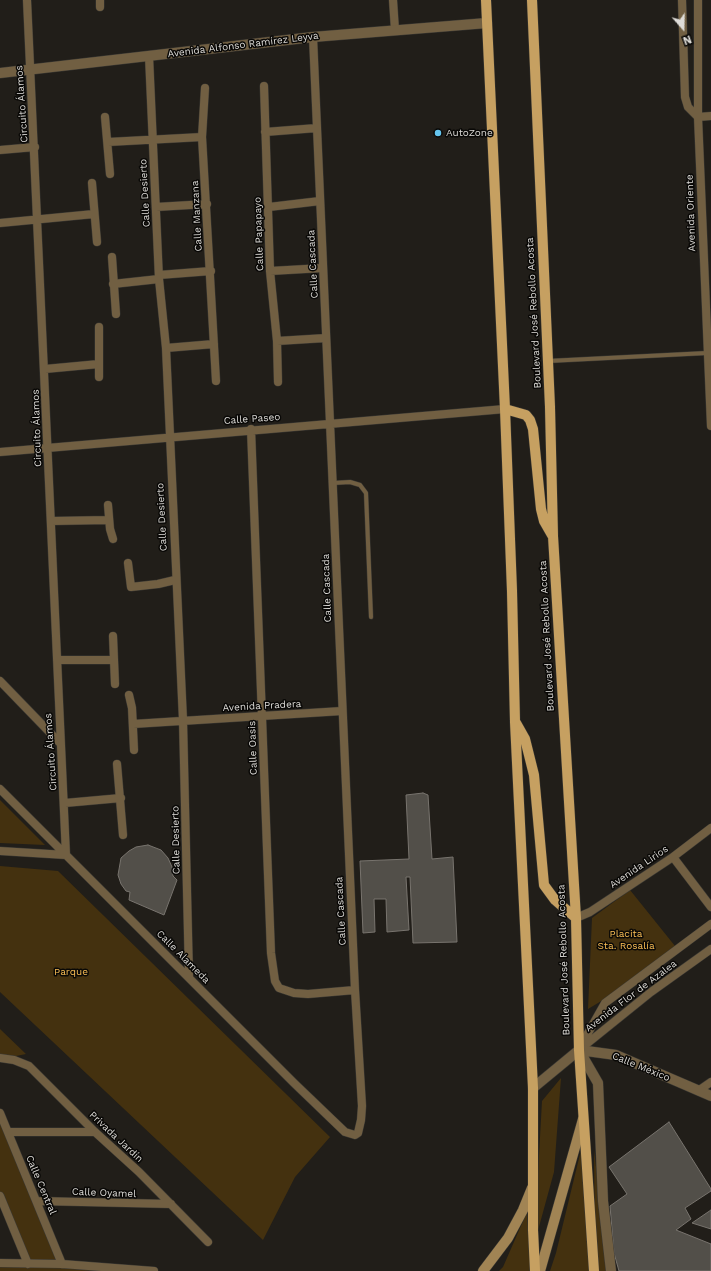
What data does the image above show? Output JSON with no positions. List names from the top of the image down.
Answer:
{
  "streets": {
    "main road": ["Boulevard José Rebollo Acosta"],
    "street": [
      "Avenida Alfonso Ramírez Leyva",
      "Circuito Álamos",
      "Calle Desierto",
      "Avenida Oriente",
      "Calle Manzana",
      "Calle Papapayo",
      "Calle Cascada",
      "Calle Paseo",
      "Avenida Pradera",
      "Calle Oasis",
      "Avenida Lirios",
      "Calle Alameda",
      "Avenida Flor de Azalea",
      "Calle México",
      "Privada Jardín",
      "Calle Central",
      "Calle Oyamel"
    ]
  },
  "crossings": [
    ["Avenida Alfonso Ramírez Leyva", "Circuito Álamos"],
    ["Avenida Alfonso Ramírez Leyva", "Calle Desierto"],
    ["Avenida Alfonso Ramírez Leyva", "Calle Cascada"],
    ["Circuito Álamos", "Calle Paseo"],
    ["Circuito Álamos", "Calle Alameda"],
    ["Calle Desierto", "Calle Paseo"],
    ["Calle Desierto", "Avenida Pradera"],
    ["Calle Desierto", "Calle Alameda"],
    ["Calle Cascada", "Calle Paseo"],
    ["Calle Cascada", "Avenida Pradera"],
    ["Calle Cascada", "Calle Oasis"],
    ["Calle Cascada", "Calle Alameda"],
    ["Boulevard José Rebollo Acosta", "Avenida Lirios"],
    ["Boulevard José Rebollo Acosta", "Avenida Flor de Azalea"],
    ["Boulevard José Rebollo Acosta", "Calle México"],
    ["Calle Paseo", "Calle Oasis"],
    ["Avenida Pradera", "Calle Oasis"],
    ["Avenida Flor de Azalea", "Calle México"],
    ["Privada Jardín", "Calle Oyamel"],
    ["Calle Central", "Calle Oyamel"]
  ],
  "parks": ["Placita Sta. Rosalía", "Parque"],
  "places": ["AutoZone"],
  "north": "bottom"
}
